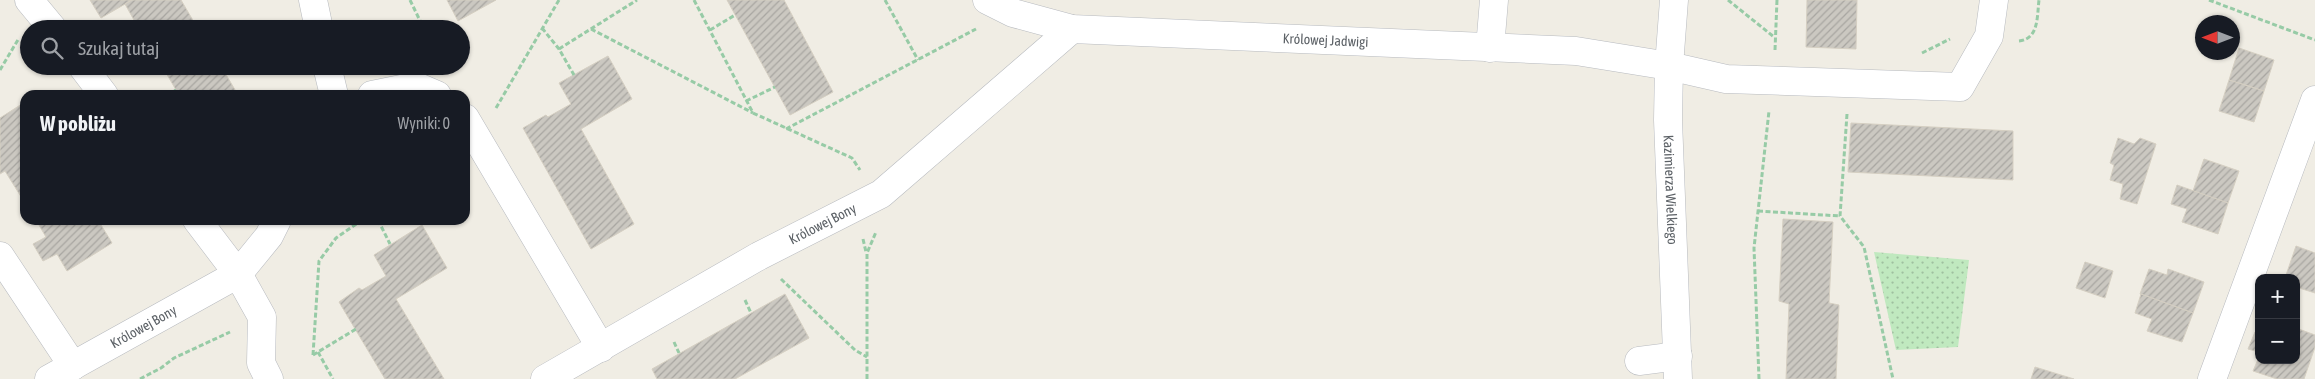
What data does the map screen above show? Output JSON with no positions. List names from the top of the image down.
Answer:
{
  "streets": {
    "street": ["Królowej Jadwigi", "Kazimierza Wielkiego", "Królowej Bony"]
  },
  "crossings": [
    ["Królowej Jadwigi", "Kazimierza Wielkiego"],
    ["Królowej Jadwigi", "Królowej Bony"]
  ],
  "north": "left",
  "page": {
    "search": "Szukaj tutaj",
    "heading": ["W pobliżu", "Wyniki: 0"],
    "map_buttons": ["+", "−"]
  }
}
